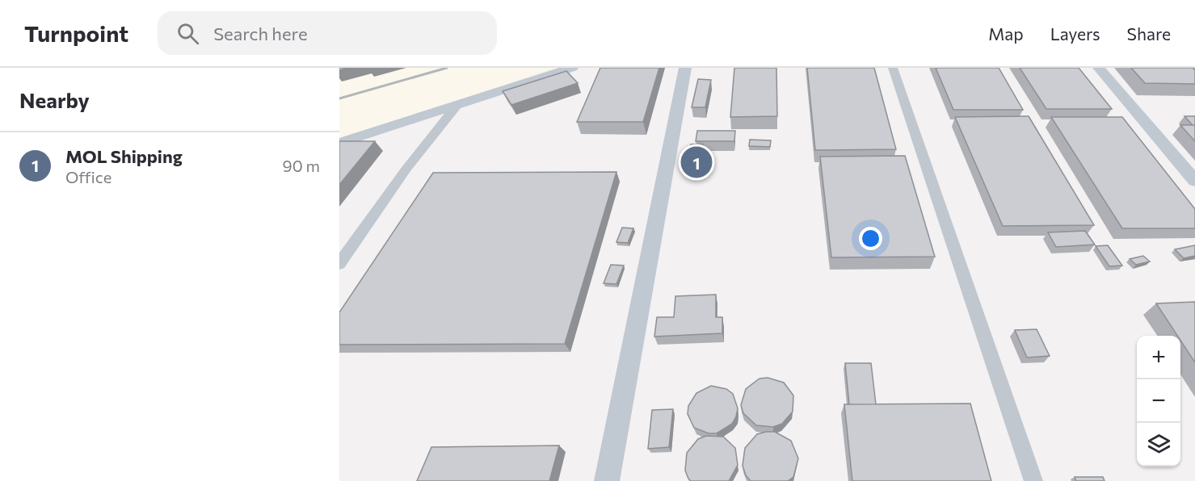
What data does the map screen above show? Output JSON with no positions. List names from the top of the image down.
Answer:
{
  "page": {
    "header": "Turnpoint",
    "search": "Search here",
    "nav": ["Map", "Layers", "Share"],
    "heading": "Nearby",
    "list": [
      {
        "mark": "1",
        "name": "MOL Shipping",
        "note": "Office",
        "value": "90 m"
      }
    ],
    "pins": "1",
    "map_buttons": ["+", "−"]
  }
}
